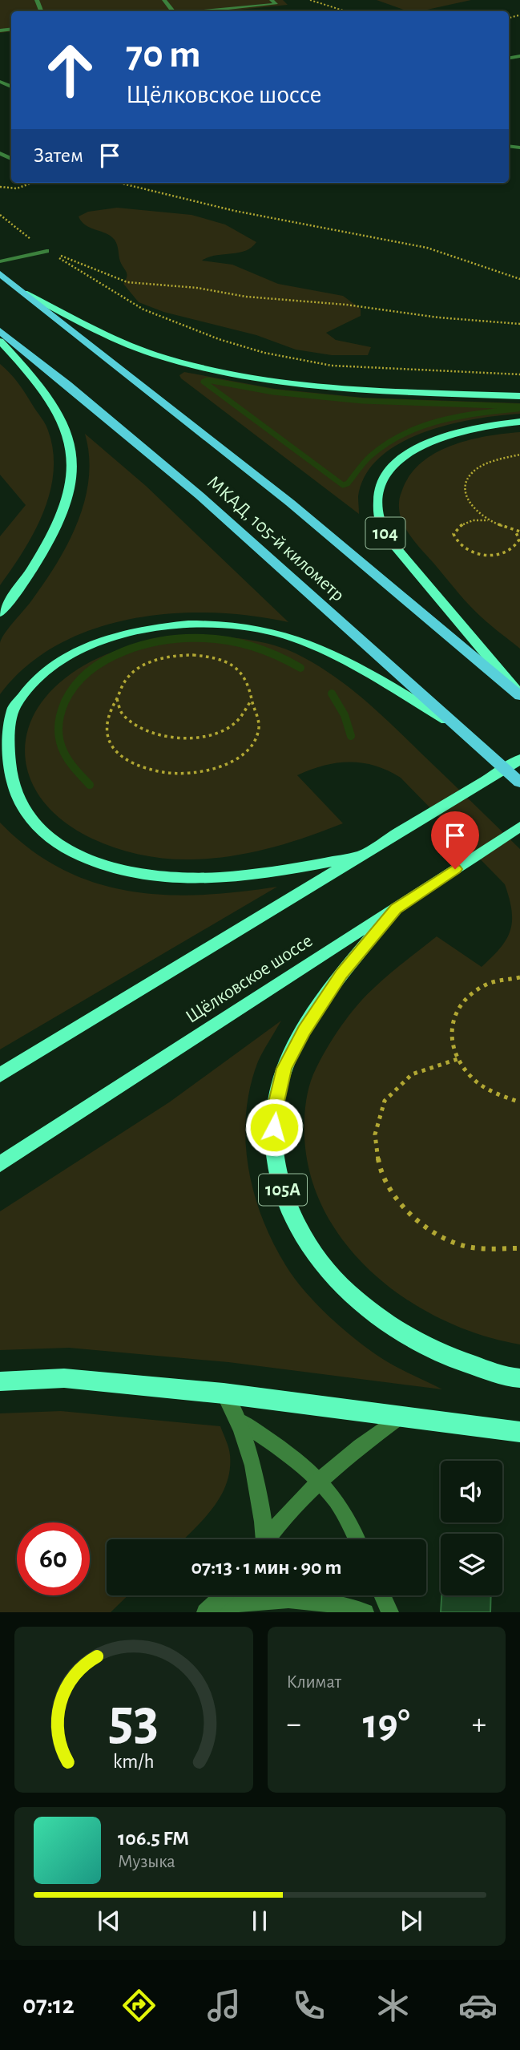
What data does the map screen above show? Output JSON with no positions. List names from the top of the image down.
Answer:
{
  "streets": {
    "highway": ["МКАД, 105-й километр"],
    "main road": ["104", "Щёлковское шоссе", "105A"]
  },
  "crossings": [
    ["104", "МКАД, 105-й километр"],
    ["Щёлковское шоссе", "105A"]
  ],
  "page": {
    "turn": ["70 m", "Щёлковское шоссе"],
    "then": "Затем",
    "limit": "60",
    "trip": "07:13 · 1 мин · 90 m",
    "tile": "Климат",
    "heat": ["−", "19°", "+"],
    "song": ["106.5 FM", "Музыка"],
    "tabs": "07:12",
    "gauge": ["53", "km/h"]
  }
}
